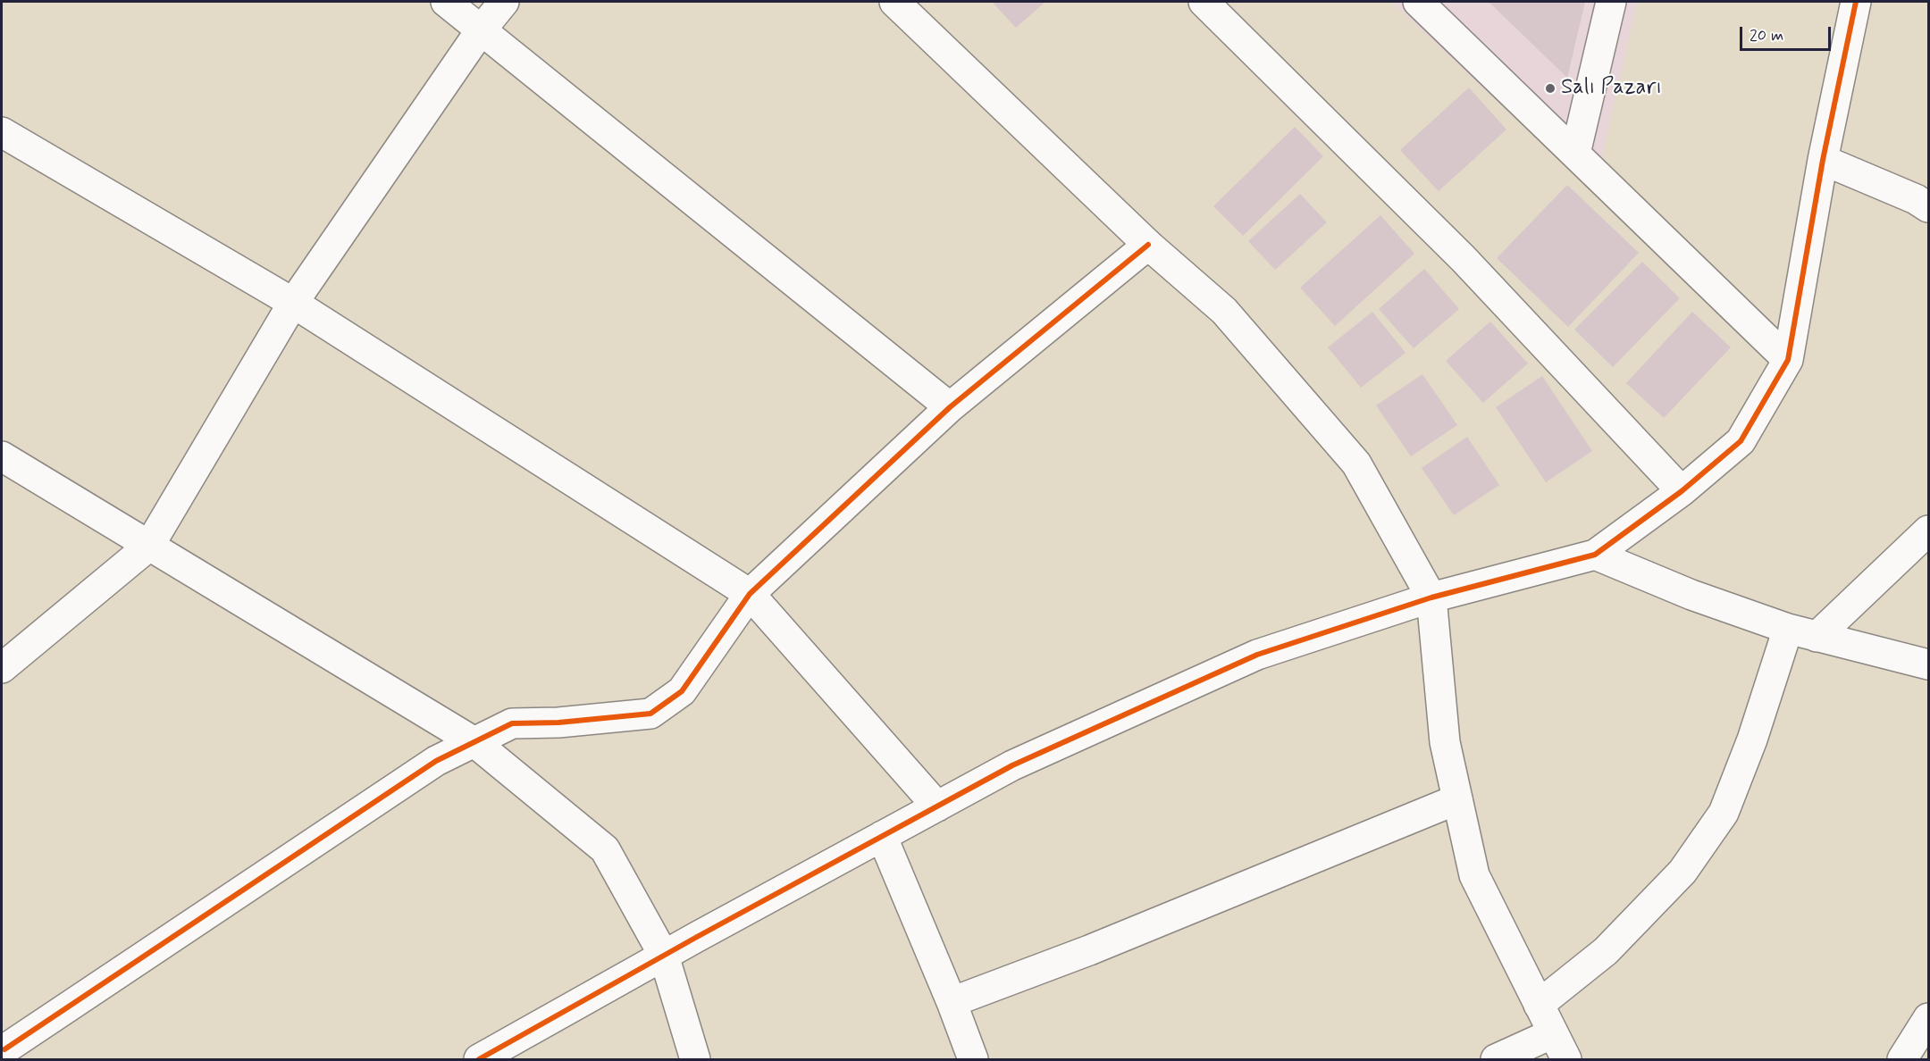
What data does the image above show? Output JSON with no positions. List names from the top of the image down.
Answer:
{
  "places": ["Salı Pazarı"],
  "scale_bar": "20 m"
}
